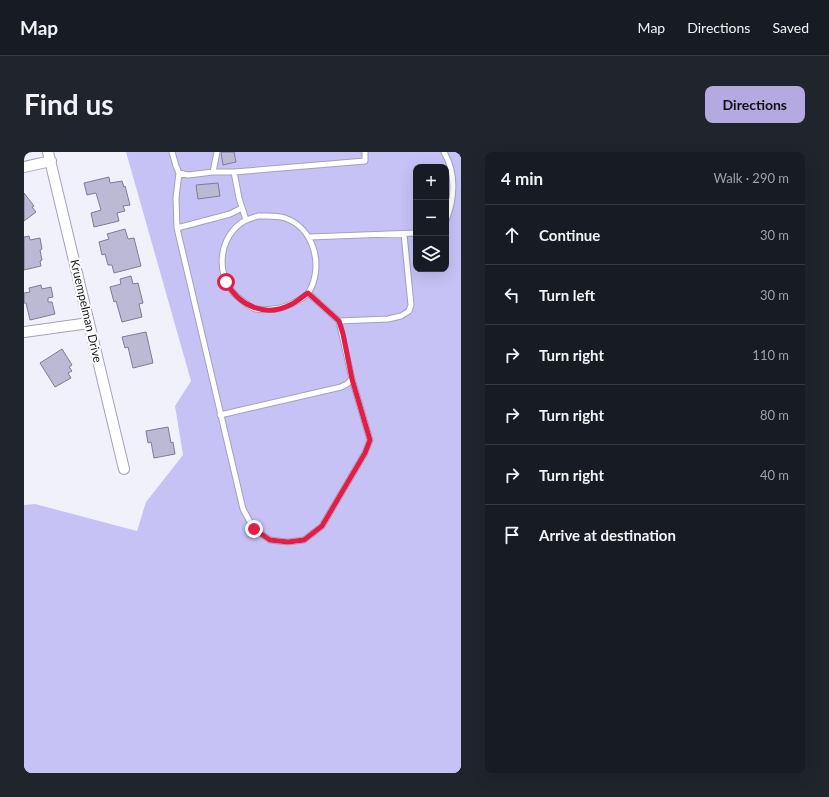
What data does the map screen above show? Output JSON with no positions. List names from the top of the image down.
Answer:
{
  "streets": {
    "street": ["Kruempelman Drive"]
  },
  "page": {
    "header": "Map",
    "nav": ["Map", "Directions", "Saved"],
    "buttons": "Directions",
    "title": "Find us",
    "heading": ["4 min", "Walk · 290 m"],
    "map_buttons": ["+", "−"],
    "list": [
      ["Continue", "30 m"],
      ["Turn left", "30 m"],
      ["Turn right", "110 m"],
      ["Turn right", "80 m"],
      ["Turn right", "40 m"],
      "Arrive at destination"
    ]
  }
}
